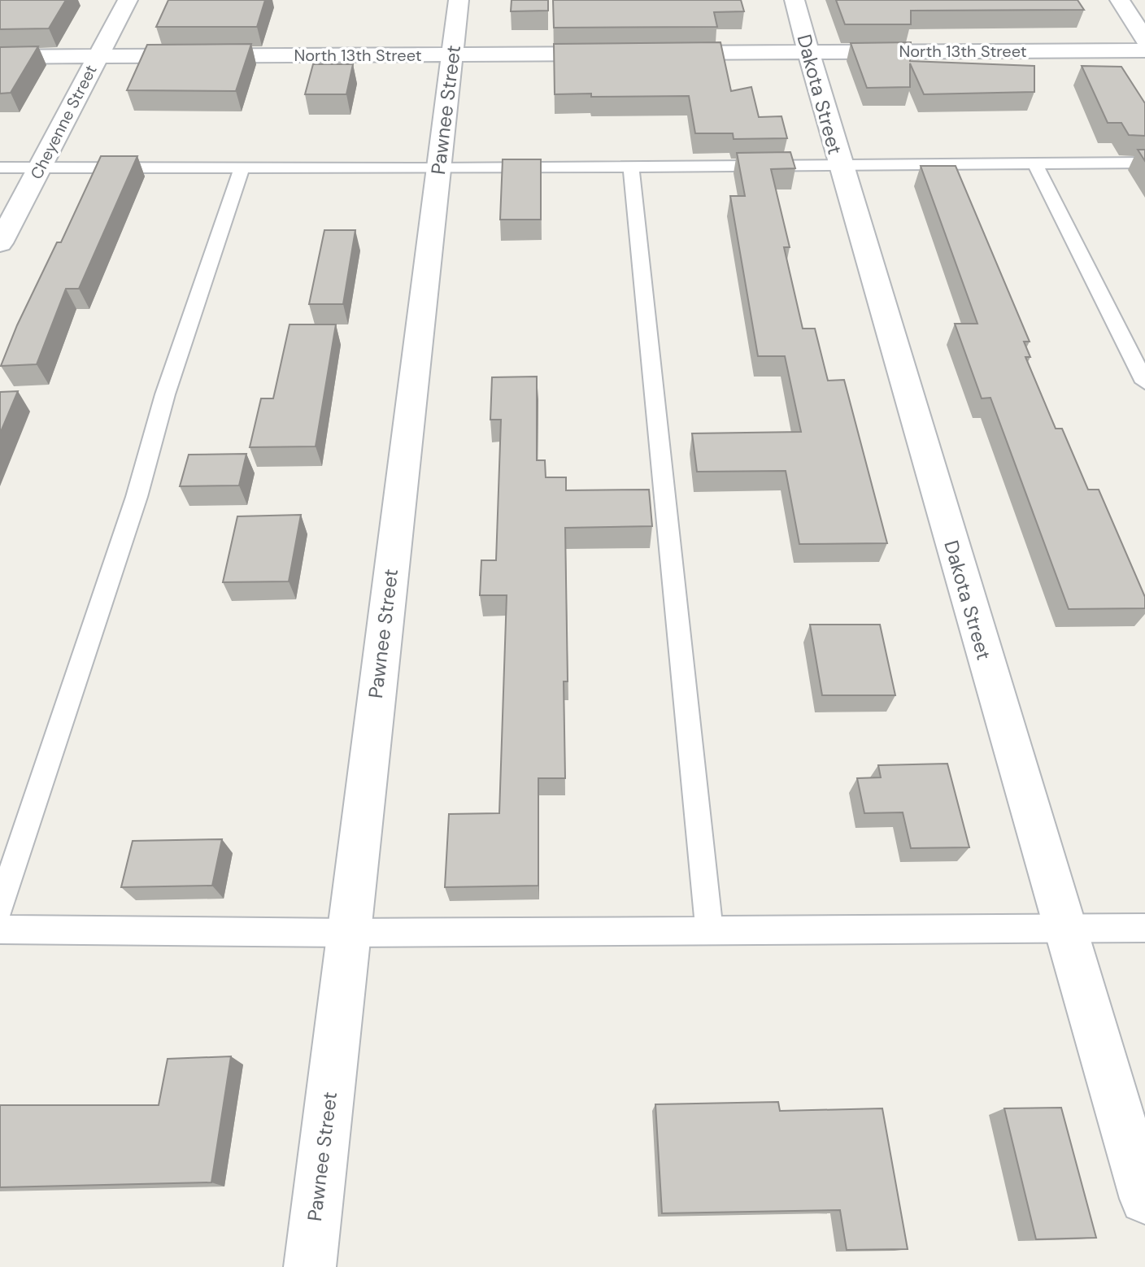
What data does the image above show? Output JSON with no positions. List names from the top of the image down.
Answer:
{
  "streets": {
    "street": [
      "North 13th Street",
      "Dakota Street",
      "Pawnee Street",
      "Cheyenne Street"
    ]
  },
  "crossings": [
    ["North 13th Street", "Dakota Street"],
    ["North 13th Street", "Pawnee Street"],
    ["North 13th Street", "Cheyenne Street"]
  ]
}
